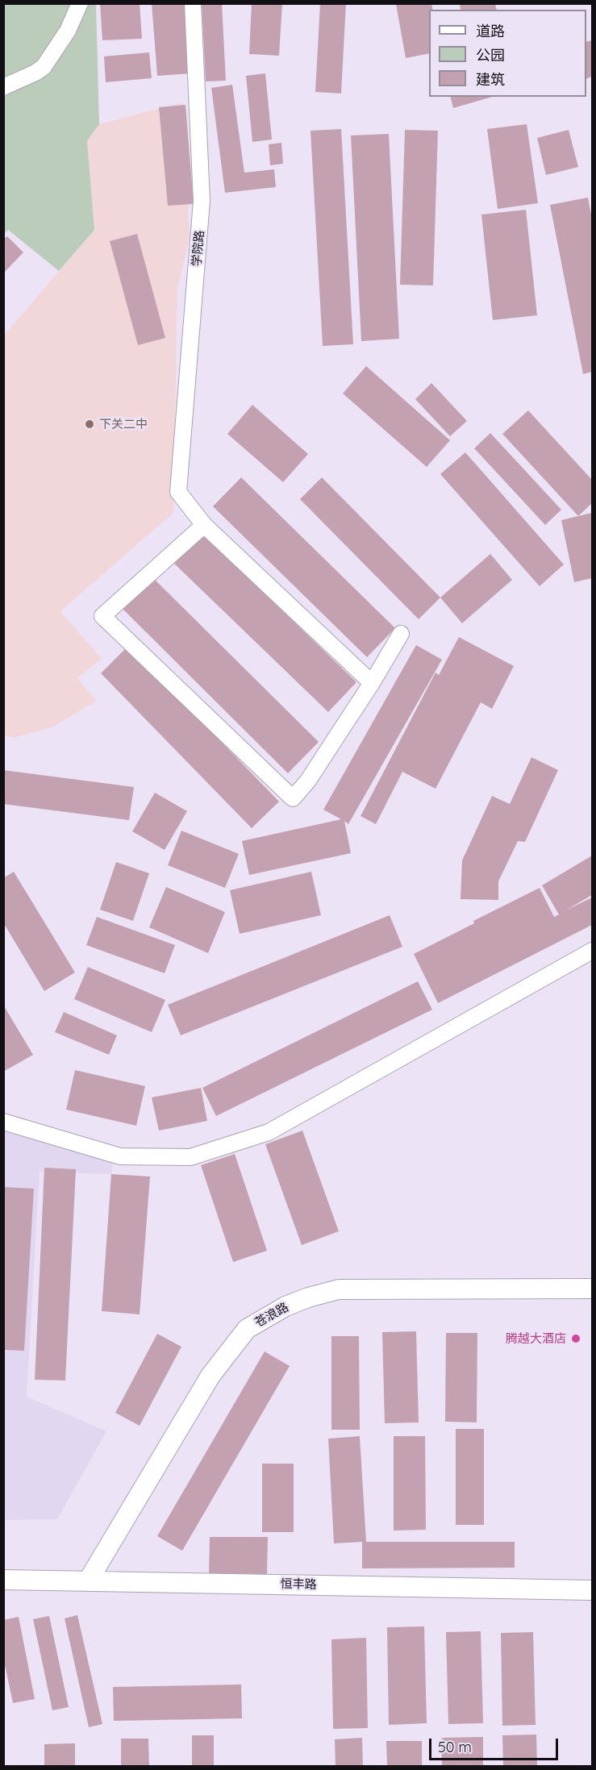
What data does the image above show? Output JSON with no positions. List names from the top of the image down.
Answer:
{
  "streets": {
    "street": ["学院路", "苍浪路", "恒丰路"]
  },
  "crossings": [
    ["苍浪路", "恒丰路"]
  ],
  "places": ["下关二中", "腾越大酒店"],
  "legend": ["道路", "公园", "建筑"],
  "scale_bar": "50 m"
}
